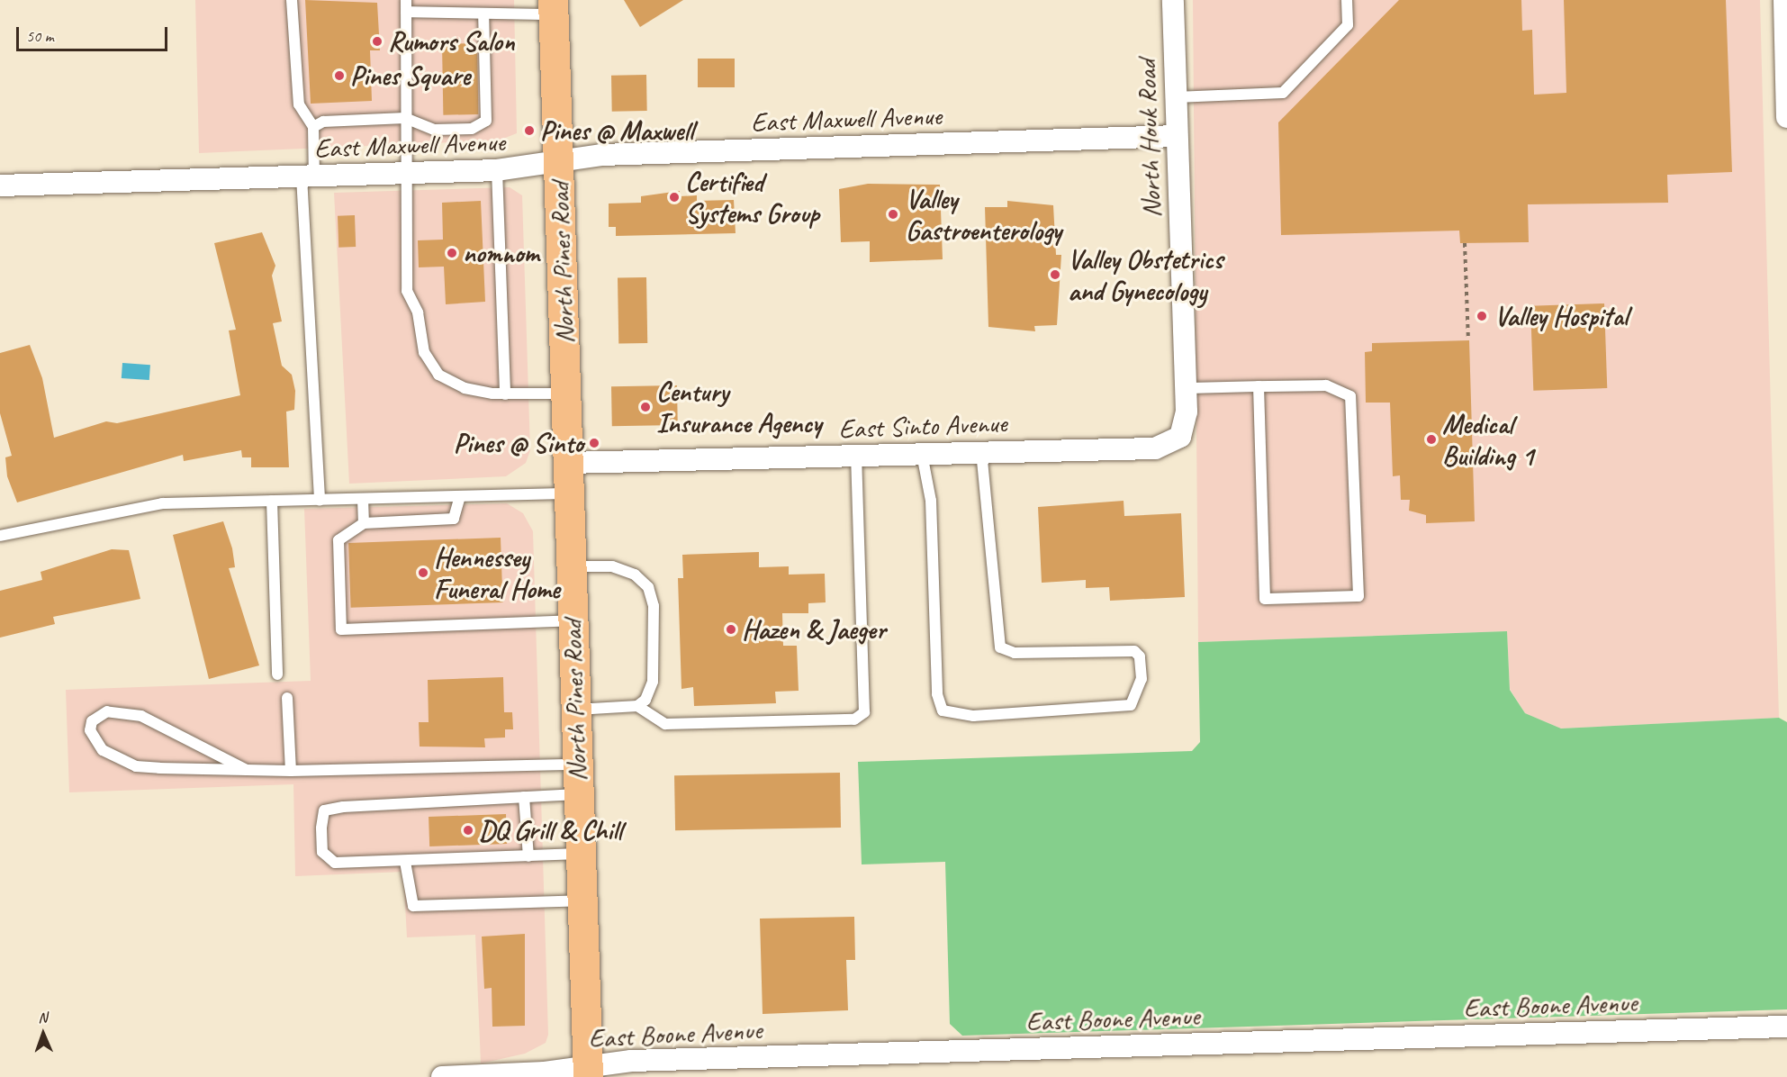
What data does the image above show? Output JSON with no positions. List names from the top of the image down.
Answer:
{
  "streets": {
    "main road": ["North Pines Road"],
    "street": [
      "East Maxwell Avenue",
      "North Houk Road",
      "East Sinto Avenue",
      "East Boone Avenue"
    ]
  },
  "crossings": [
    ["East Maxwell Avenue", "North Houk Road"],
    ["East Maxwell Avenue", "North Pines Road"],
    ["North Houk Road", "East Sinto Avenue"],
    ["North Pines Road", "East Sinto Avenue"],
    ["North Pines Road", "East Boone Avenue"]
  ],
  "places": [
    "Rumors Salon",
    "Pines Square",
    "Pines @ Maxwell",
    "Certified Systems Group",
    "Valley Gastroenterology",
    "nomnom",
    "Valley Obstetrics and Gynecology",
    "Valley Hospital",
    "Century Insurance Agency",
    "Medical Building 1",
    "Pines @ Sinto",
    "Hennessey Funeral Home",
    "Hazen & Jaeger",
    "DQ Grill & Chill"
  ],
  "scale_bar": "50 m",
  "north": "top"
}
